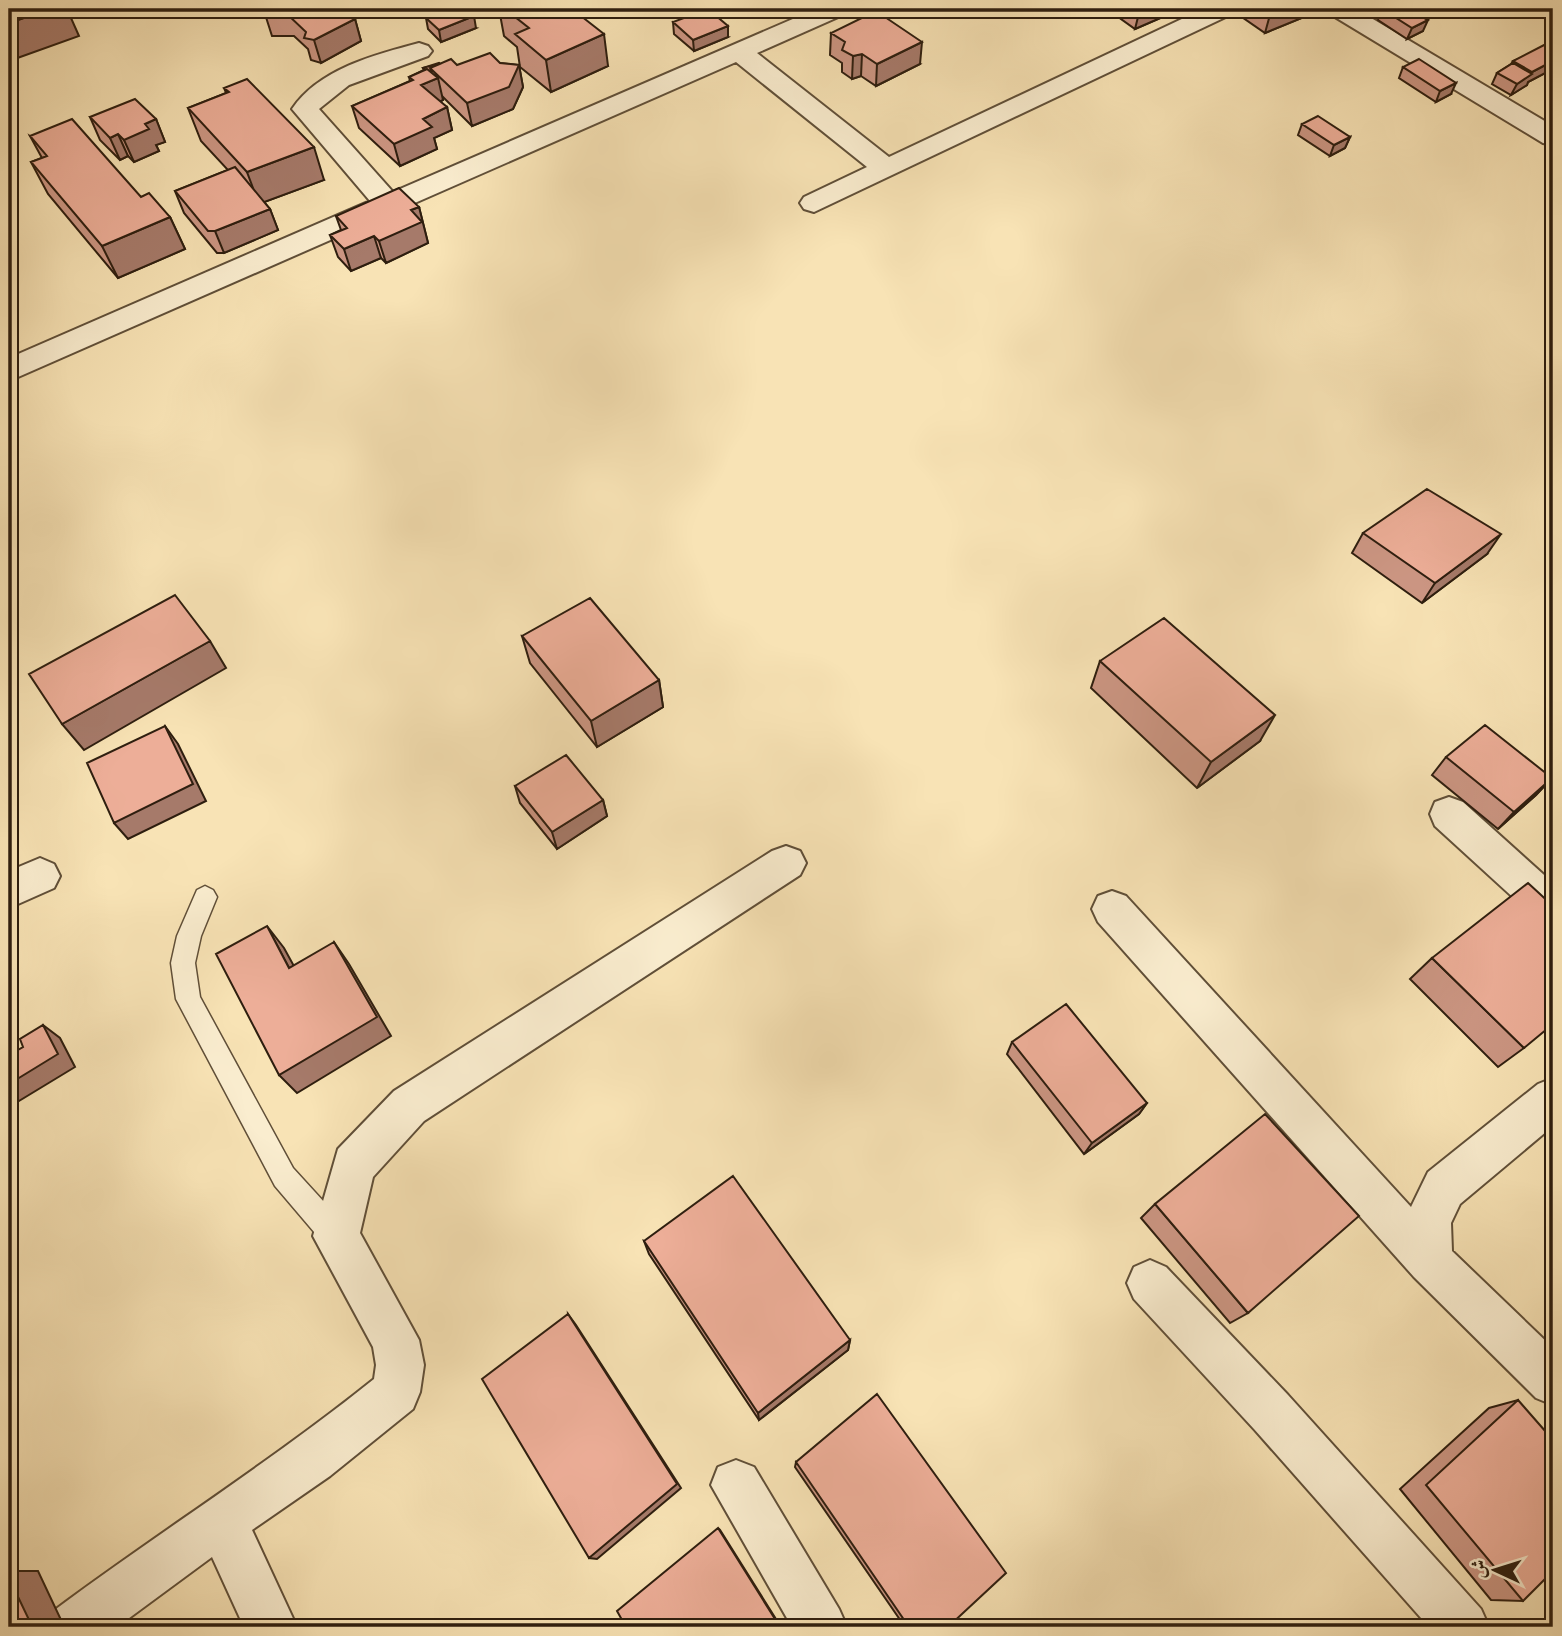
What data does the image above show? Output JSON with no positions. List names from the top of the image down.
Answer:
{
  "north": "left"
}
